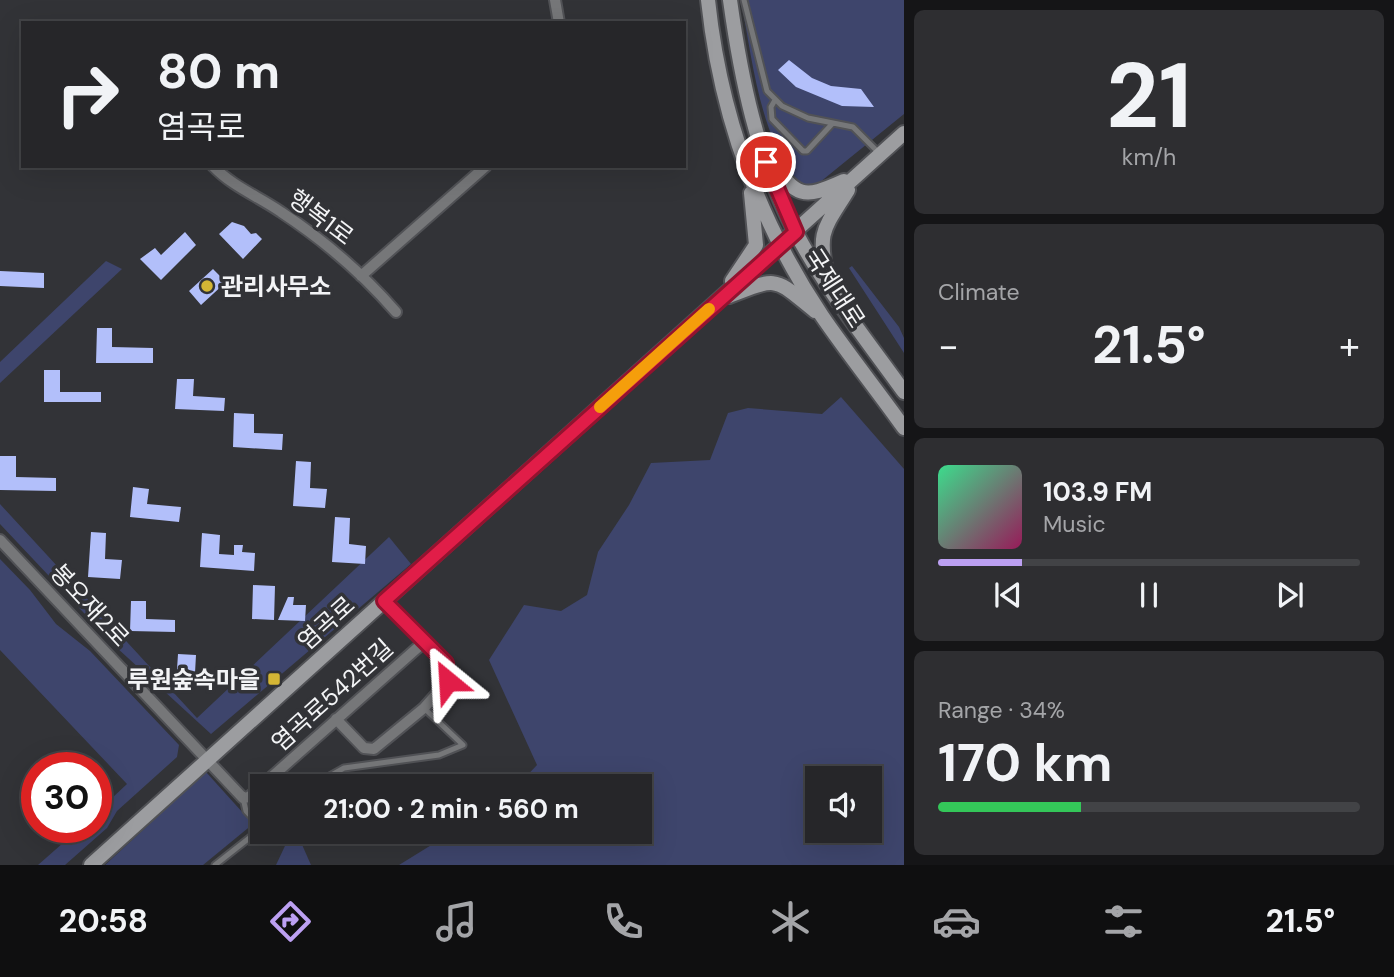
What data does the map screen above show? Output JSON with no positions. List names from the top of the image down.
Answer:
{
  "streets": {
    "main road": ["국제대로", "염곡로"],
    "street": ["행복1로", "봉오재2로", "염곡로542번길"]
  },
  "crossings": [
    ["국제대로", "염곡로"],
    ["봉오재2로", "염곡로"]
  ],
  "places": {
    "other": ["관리사무소"],
    "transit": ["루원숲속마을"]
  },
  "page": {
    "tile": [
      ["21", "km/h"],
      "Climate",
      ["Range · 34%", "170 km"]
    ],
    "turn": ["80 m", "염곡로"],
    "heat": ["−", "21.5°", "+"],
    "song": ["103.9 FM", "Music"],
    "limit": "30",
    "trip": "21:00 · 2 min · 560 m",
    "tabs": ["20:58", "21.5°"]
  }
}
